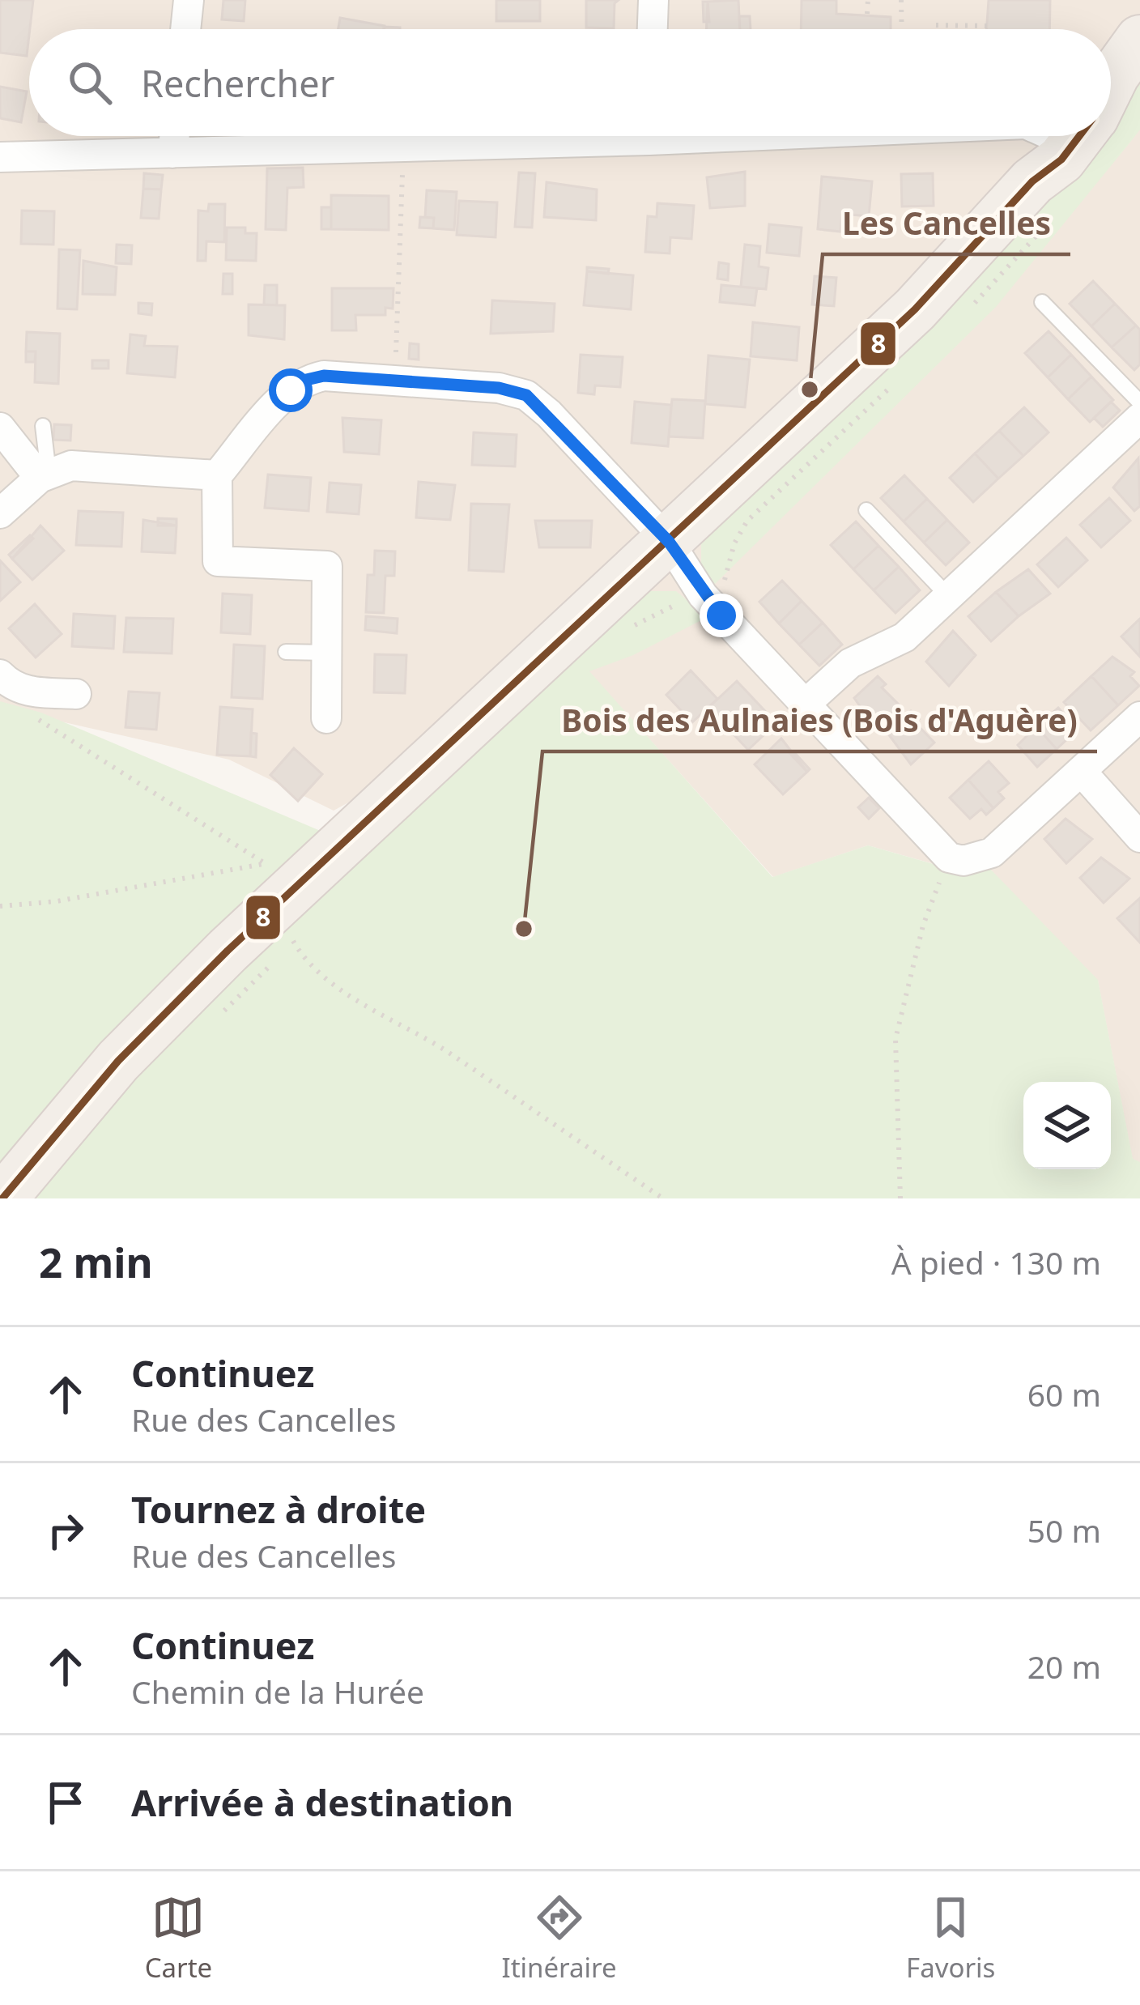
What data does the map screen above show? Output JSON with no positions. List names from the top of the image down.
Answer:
{
  "places": ["Les Cancelles", "Bois des Aulnaies (Bois d'Aguère)"],
  "lines": ["transit line 8"],
  "page": {
    "search": "Rechercher",
    "heading": ["2 min", "À pied · 130 m"],
    "list": [
      ["Continuez", "Rue des Cancelles", "60 m"],
      ["Tournez à droite", "Rue des Cancelles", "50 m"],
      ["Continuez", "Chemin de la Hurée", "20 m"],
      "Arrivée à destination"
    ],
    "nav": ["Carte", "Itinéraire", "Favoris"]
  }
}
